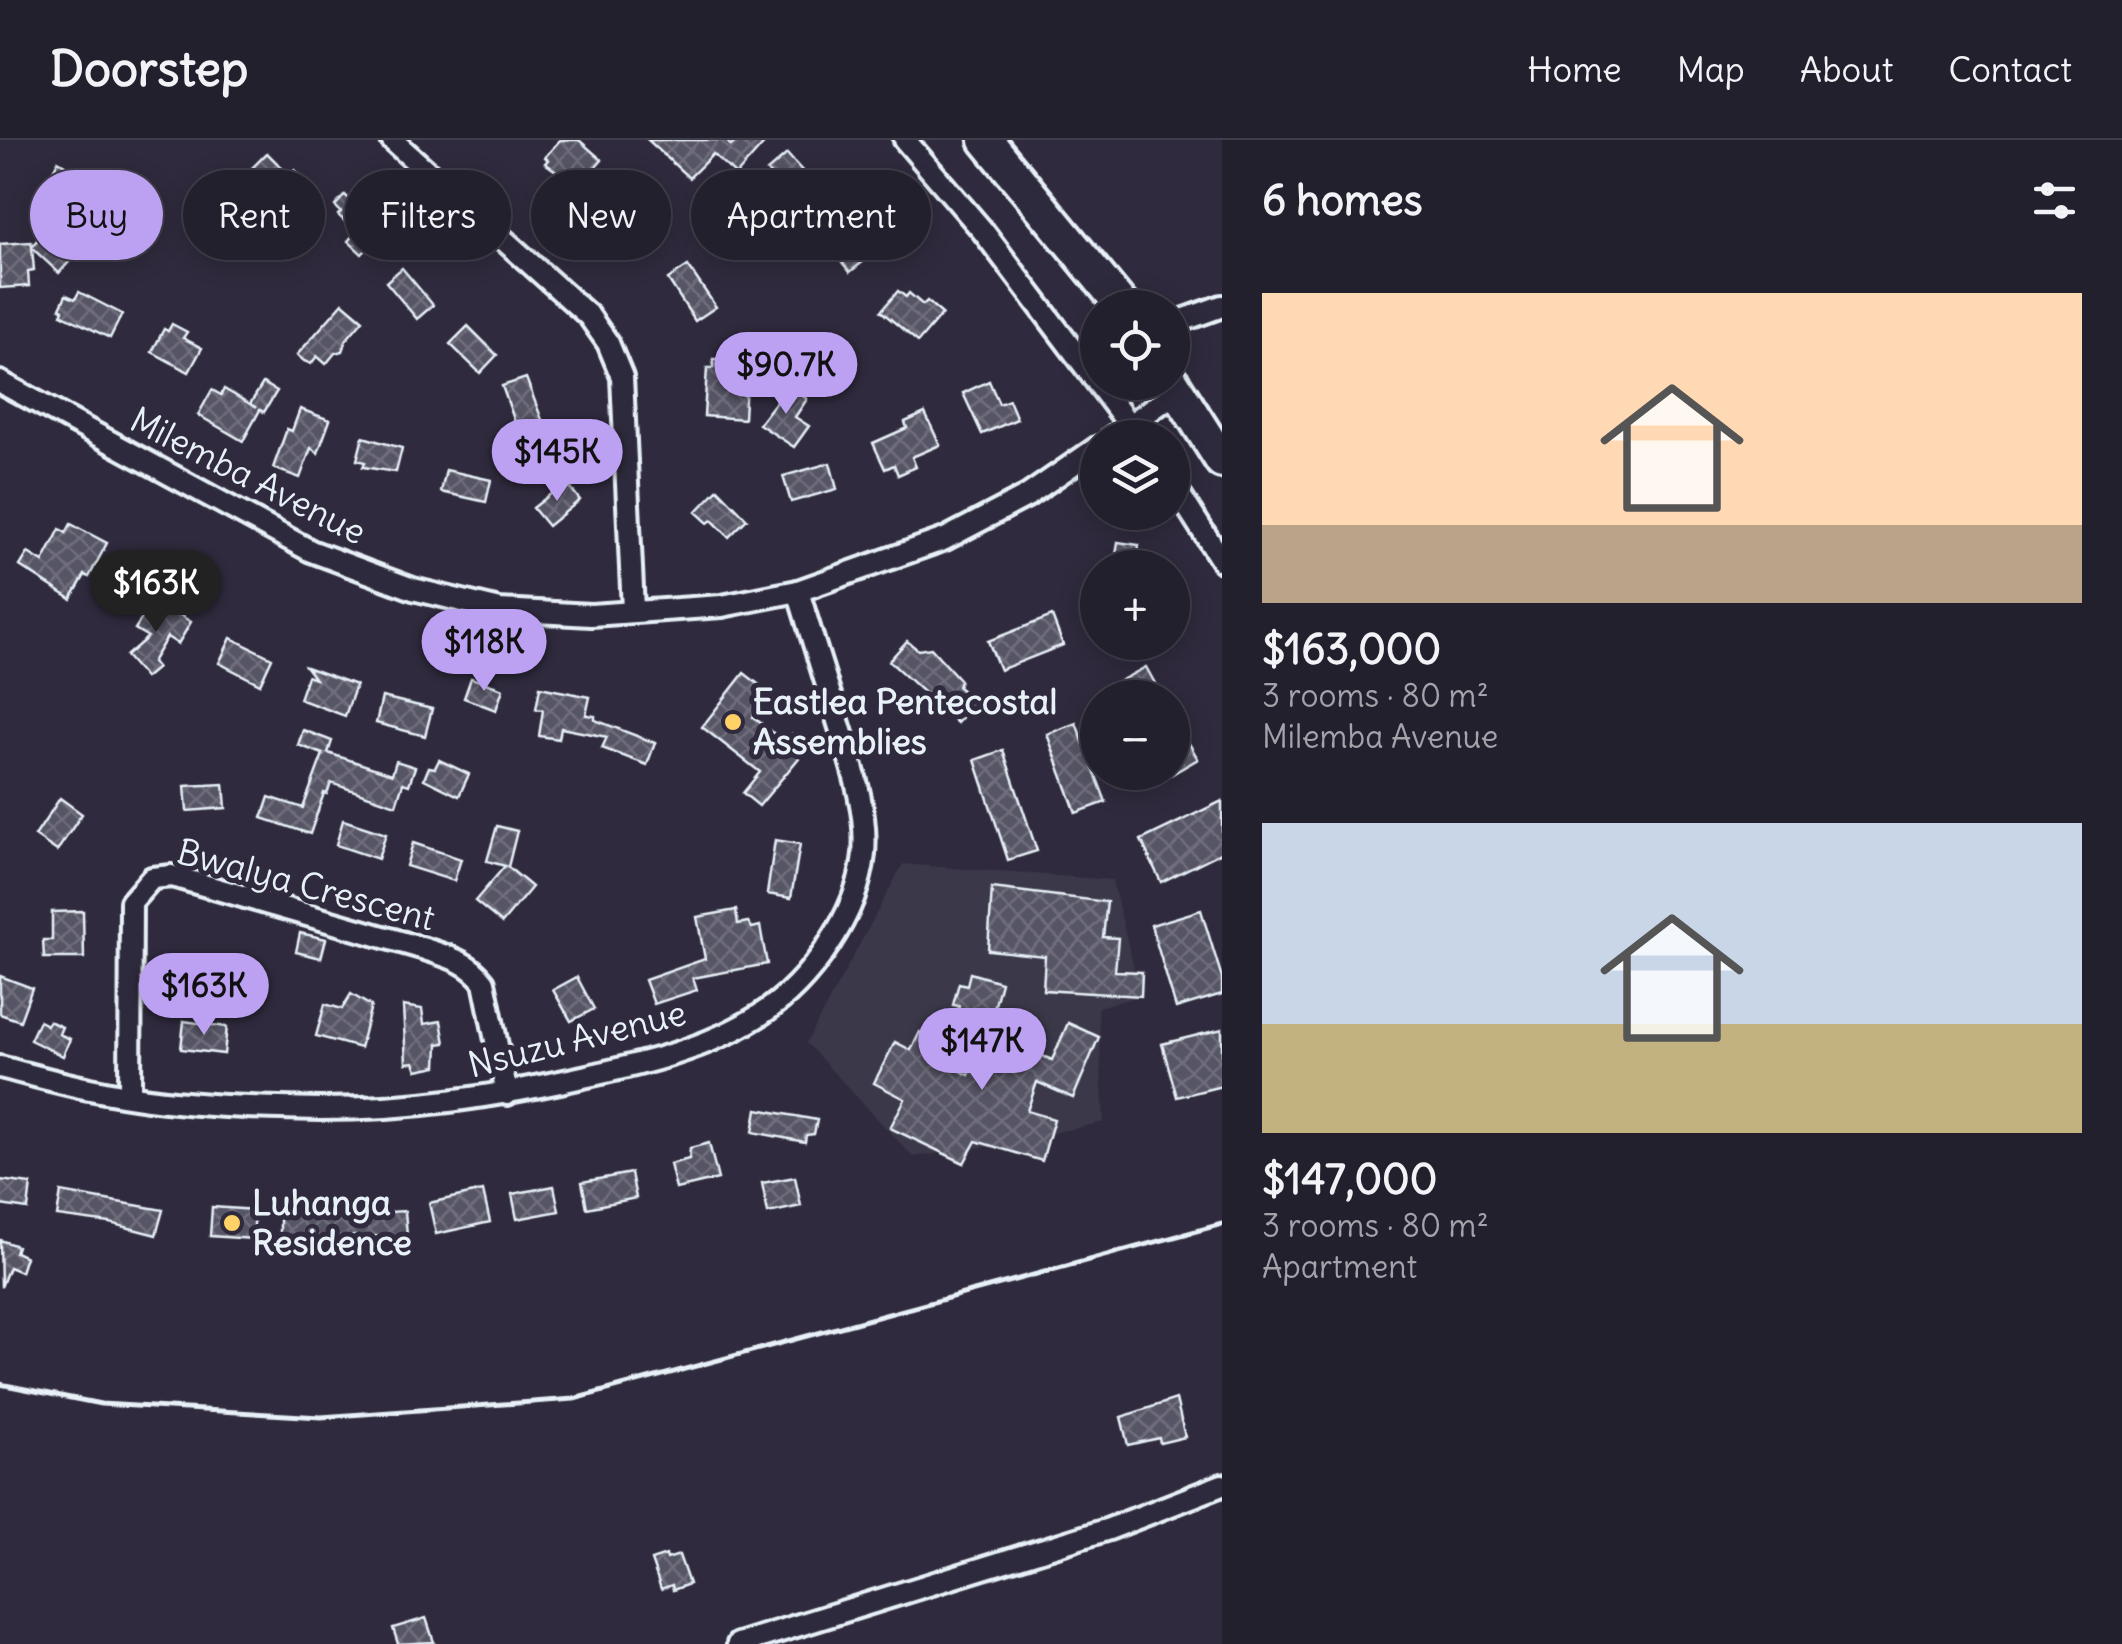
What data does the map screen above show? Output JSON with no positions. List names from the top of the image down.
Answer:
{
  "streets": {
    "street": ["Milemba Avenue", "Bwalya Crescent", "Nsuzu Avenue"]
  },
  "crossings": [
    ["Milemba Avenue", "Nsuzu Avenue"],
    ["Bwalya Crescent", "Nsuzu Avenue"]
  ],
  "places": ["Eastlea Pentecostal Assemblies", "Luhanga Residence"],
  "page": {
    "header": "Doorstep",
    "nav": [
      "Home",
      "Map",
      "About",
      "Contact"
    ],
    "heading": "6 homes",
    "chip": [
      "Buy",
      "Rent",
      "Filters",
      "New",
      "Apartment"
    ],
    "list": [
      {
        "name": "$163,000",
        "note": "3 rooms · 80 m² · Milemba Avenue"
      },
      {
        "name": "$147,000",
        "note": "3 rooms · 80 m² · Apartment"
      }
    ],
    "map_buttons": ["+", "−"],
    "price": [
      "$90.7K",
      "$145K",
      "$163K",
      "$118K",
      "$163K",
      "$147K"
    ]
  }
}
